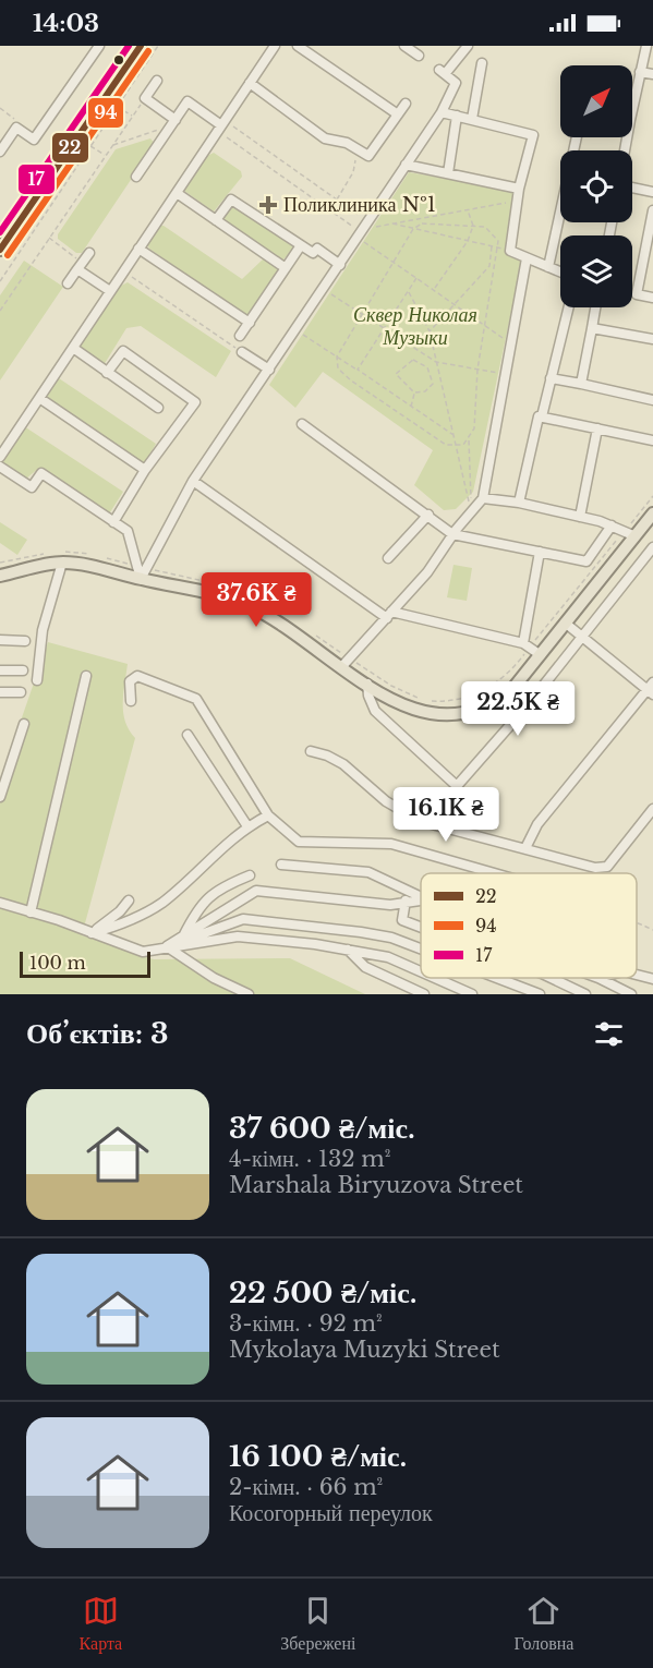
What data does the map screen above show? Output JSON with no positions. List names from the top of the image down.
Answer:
{
  "parks": ["Сквер Николая Музыки"],
  "places": {
    "health": ["Поликлиника №1"]
  },
  "lines": ["transit line 22", "transit line 17", "transit line 94"],
  "legend": ["22", "94", "17"],
  "scale_bar": "100 m",
  "north": "top right",
  "page": {
    "status": "14:03",
    "price": ["37.6K ₴", "22.5K ₴", "16.1K ₴"],
    "scale": "100 m",
    "heading": "Об’єктів: 3",
    "list": [
      {
        "name": "37 600 ₴/міс.",
        "note": "4-кімн. · 132 m² · Marshala Biryuzova Street"
      },
      {
        "name": "22 500 ₴/міс.",
        "note": "3-кімн. · 92 m² · Mykolaya Muzyki Street"
      },
      {
        "name": "16 100 ₴/міс.",
        "note": "2-кімн. · 66 m² · Косогорный переулок"
      }
    ],
    "tabs": ["Карта", "Збережені", "Головна"]
  }
}
